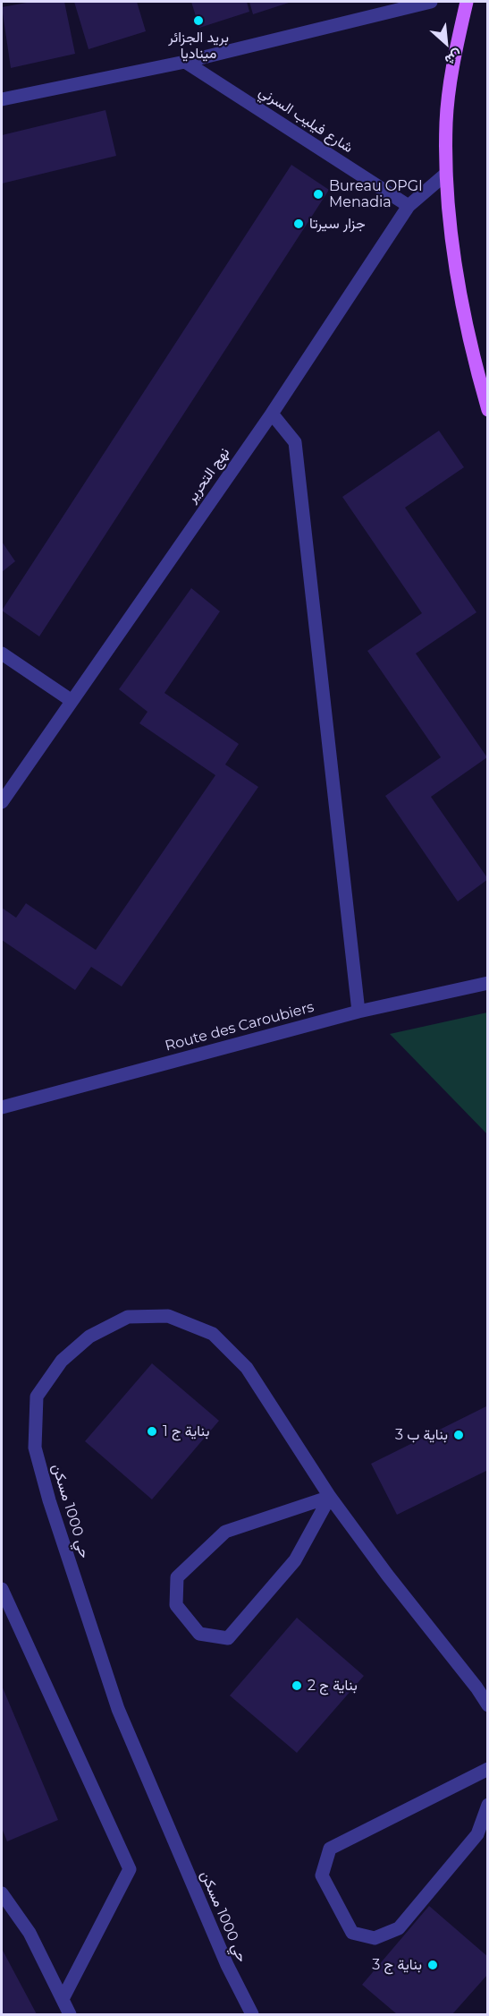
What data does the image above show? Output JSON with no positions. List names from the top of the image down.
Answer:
{
  "streets": {
    "street": [
      "شارع فيليب السرني",
      "نهج التحرير",
      "Route des Caroubiers",
      "حي 1000 مسكن"
    ]
  },
  "crossings": [
    ["شارع فيليب السرني", "نهج التحرير"]
  ],
  "places": [
    "بريد الجزائر ميناديا",
    "Bureau OPGI Menadia",
    "جزار سيرتا",
    "بناية ج 1",
    "بناية ب 3",
    "بناية ج 2",
    "بناية ج 3"
  ],
  "north": "bottom right"
}
